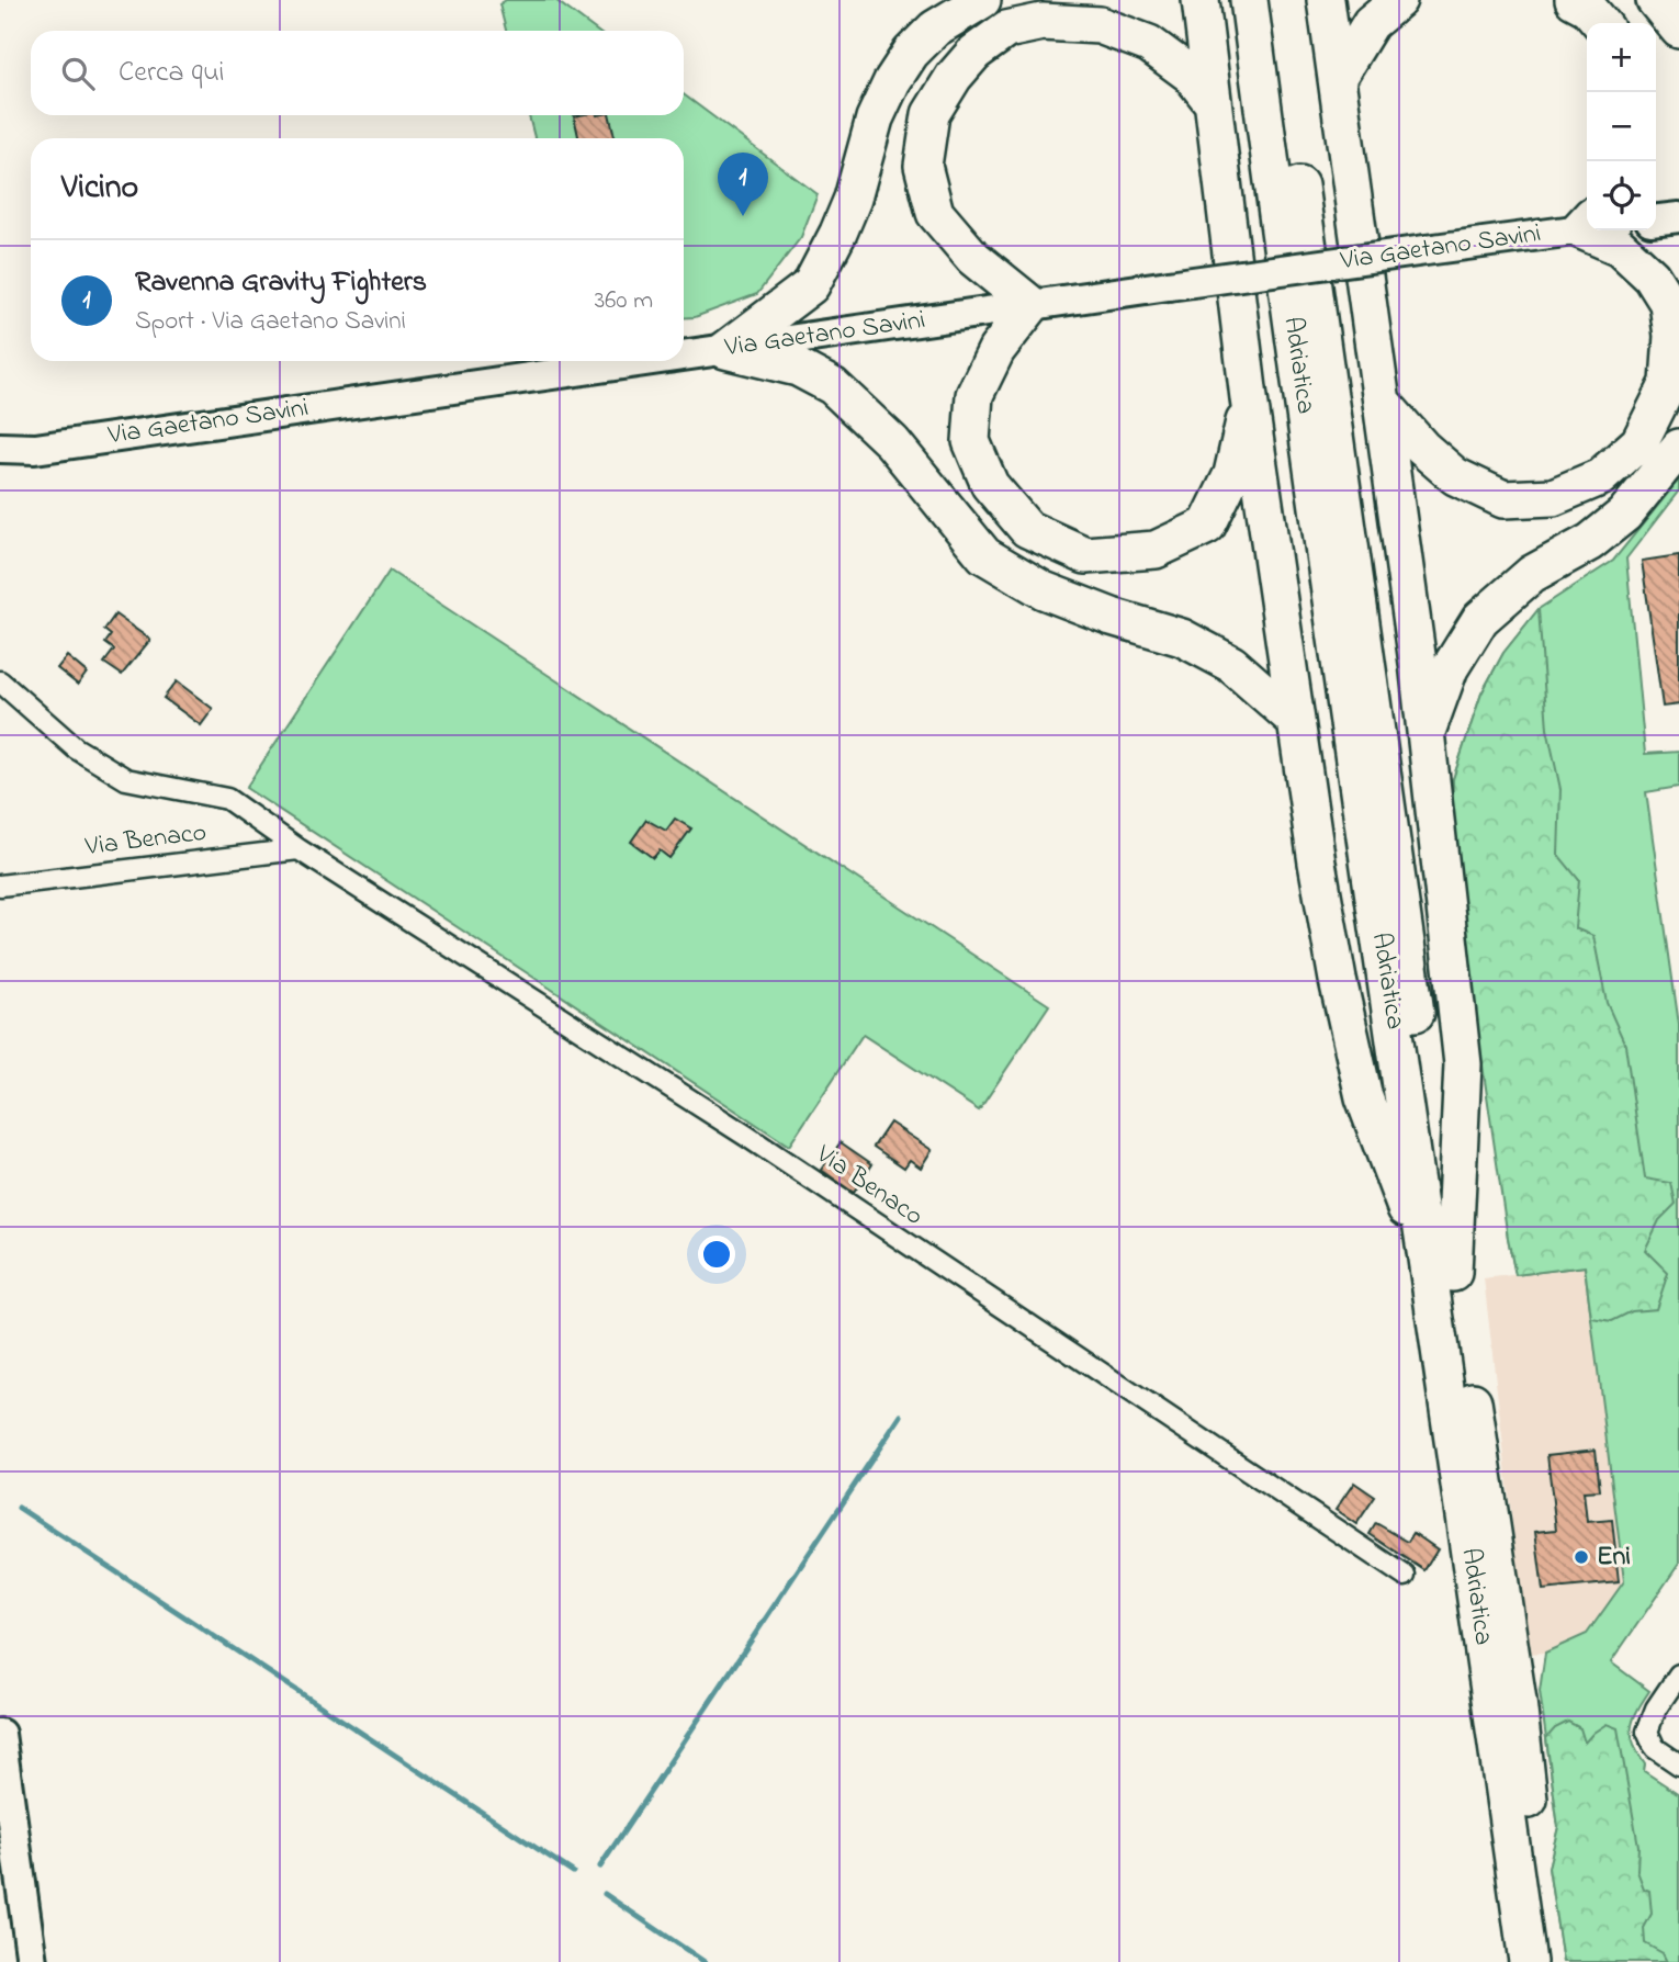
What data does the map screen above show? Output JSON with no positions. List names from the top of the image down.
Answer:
{
  "streets": {
    "highway": ["Adriatica"],
    "street": ["Via Gaetano Savini", "Via Benaco"]
  },
  "places": ["Eni"],
  "page": {
    "map_buttons": ["+", "−"],
    "search": "Cerca qui",
    "heading": "Vicino",
    "pins": "1",
    "list": [
      {
        "mark": "1",
        "name": "Ravenna Gravity Fighters",
        "note": "Sport · Via Gaetano Savini",
        "value": "360 m"
      }
    ]
  }
}
